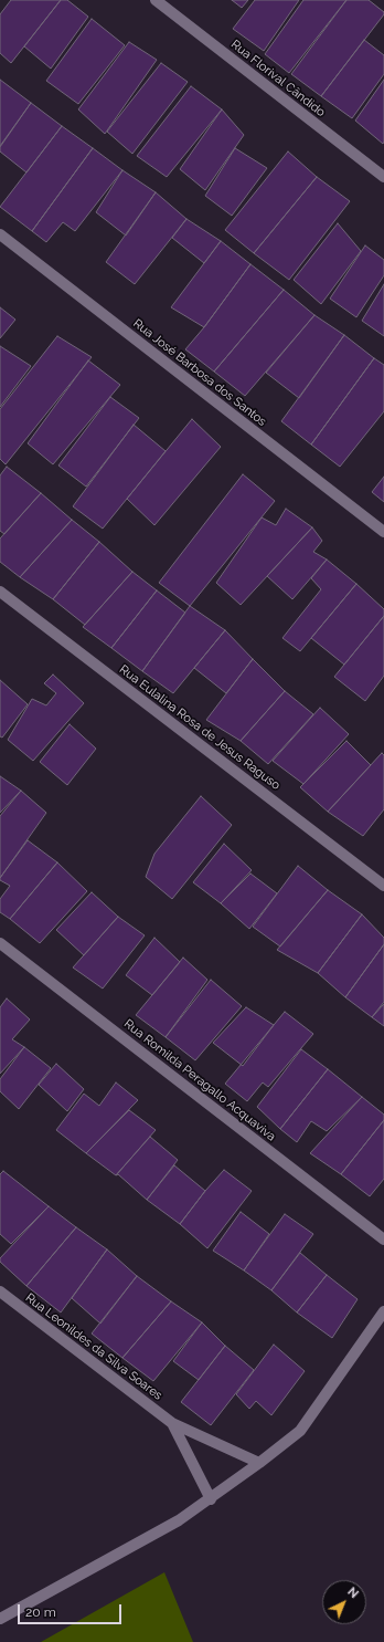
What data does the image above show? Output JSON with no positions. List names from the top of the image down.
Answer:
{
  "streets": {
    "street": [
      "Rua Florival Cândido",
      "Rua José Barbosa dos Santos",
      "Rua Eulalina Rosa de Jesus Raguso",
      "Rua Romilda Peragallo Acquaviva",
      "Rua Leonildes da Silva Soares"
    ]
  },
  "scale_bar": "20 m",
  "north": "top right"
}
